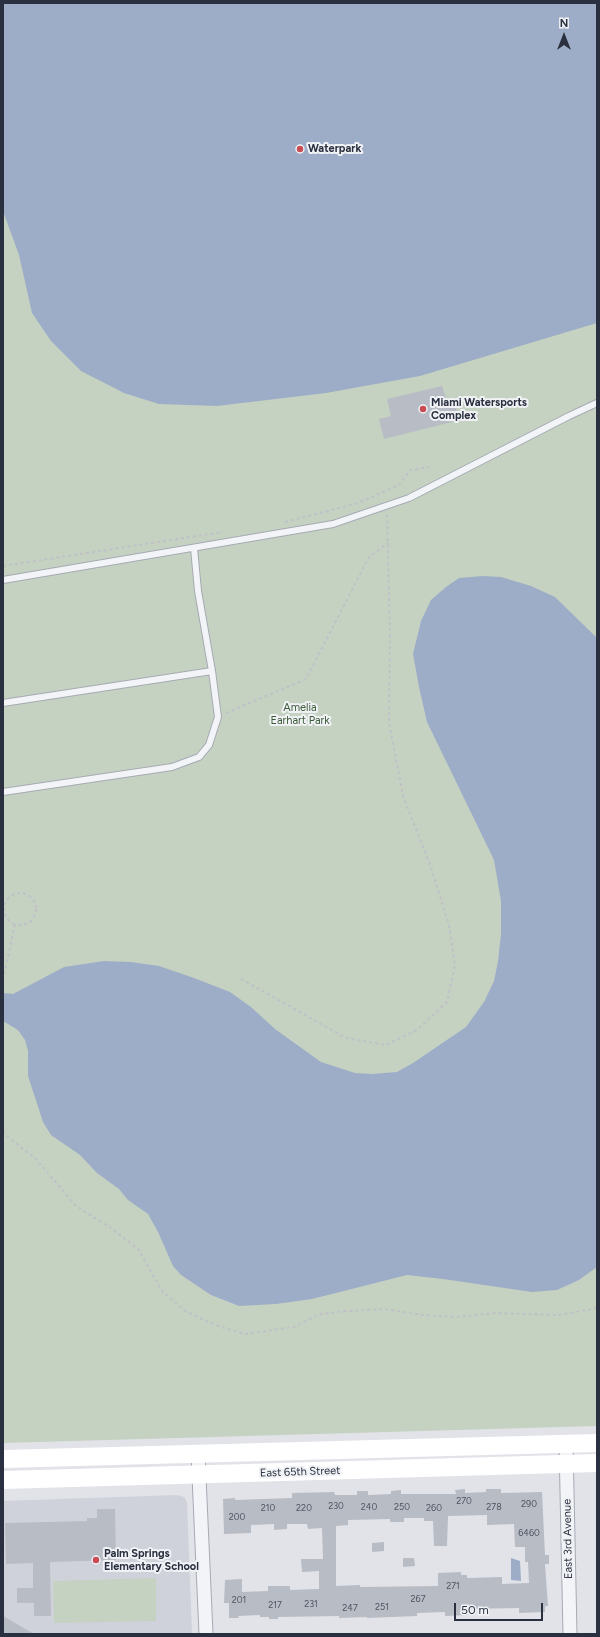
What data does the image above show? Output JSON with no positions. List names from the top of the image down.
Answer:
{
  "streets": {
    "main road": ["East 65th Street"],
    "street": ["East 3rd Avenue"]
  },
  "crossings": [
    ["East 65th Street", "East 3rd Avenue"]
  ],
  "parks": ["Amelia Earhart Park"],
  "places": ["Waterpark", "Miami Watersports Complex", "Palm Springs Elementary School"],
  "house_numbers": [
    "270",
    "290",
    "230",
    "240",
    "250",
    "278",
    "210",
    "220",
    "260",
    "200",
    "6460",
    "271",
    "267",
    "201",
    "231",
    "217",
    "251",
    "247"
  ],
  "scale_bar": "50 m",
  "north": "top"
}
